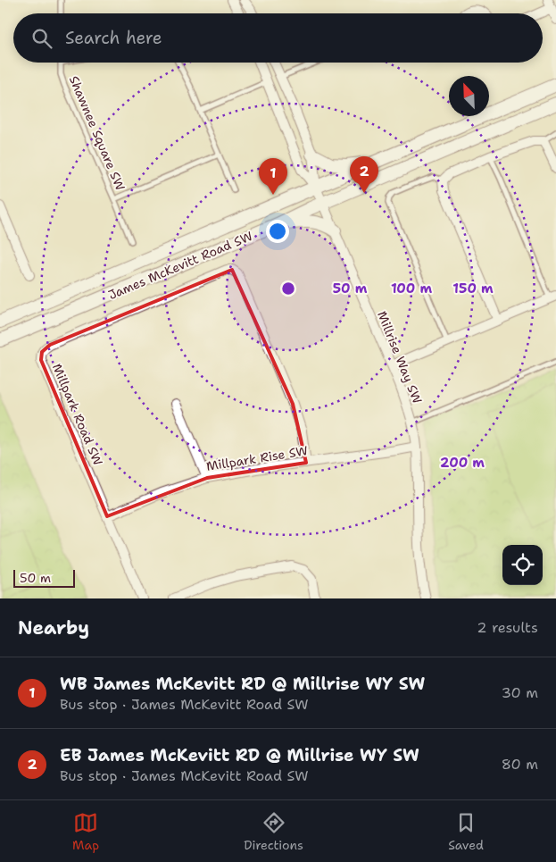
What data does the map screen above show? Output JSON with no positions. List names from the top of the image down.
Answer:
{
  "streets": {
    "main road": ["James McKevitt Road SW"],
    "street": ["Millrise Way SW", "Millpark Road SW", "Millpark Rise SW"],
    "lane": ["Shawnee Square SW"]
  },
  "crossings": [
    ["James McKevitt Road SW", "Millrise Way SW"],
    ["Millrise Way SW", "Millpark Rise SW"],
    ["Millpark Road SW", "Millpark Rise SW"]
  ],
  "scale_bar": "50 m",
  "north": "top left",
  "page": {
    "search": "Search here",
    "pins": ["2", "1"],
    "scale": "50 m",
    "heading": ["Nearby", "2 results"],
    "list": [
      {
        "mark": "1",
        "name": "WB James McKevitt RD @ Millrise WY SW",
        "note": "Bus stop · James McKevitt Road SW",
        "value": "30 m"
      },
      {
        "mark": "2",
        "name": "EB James McKevitt RD @ Millrise WY SW",
        "note": "Bus stop · James McKevitt Road SW",
        "value": "80 m"
      }
    ],
    "nav": ["Map", "Directions", "Saved"]
  },
  "rings": [
    "50 m",
    "100 m",
    "150 m",
    "200 m"
  ]
}
